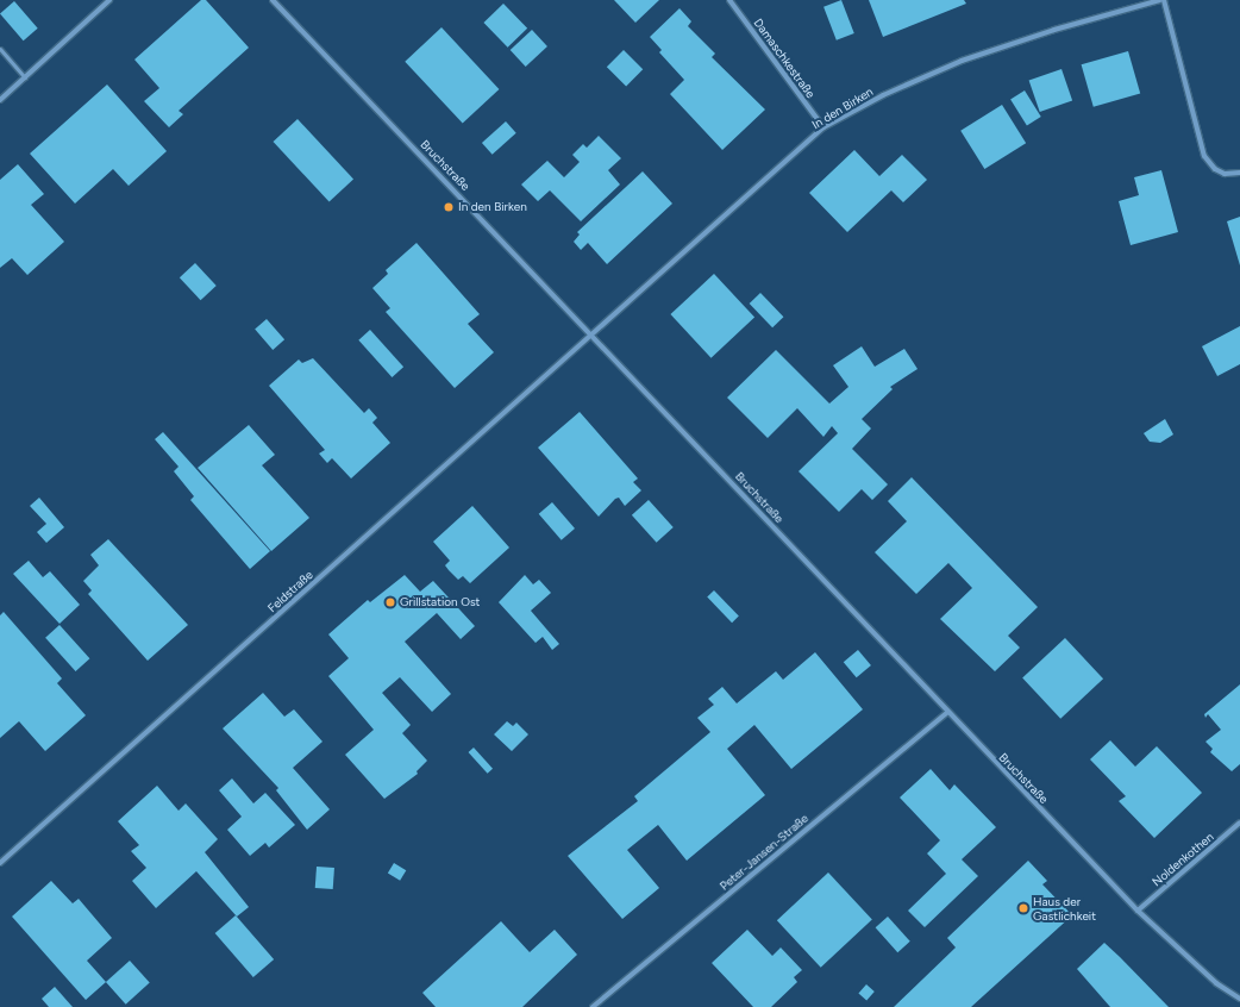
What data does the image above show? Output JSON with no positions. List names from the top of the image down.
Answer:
{
  "streets": {
    "street": [
      "Damaschkestraße",
      "In den Birken",
      "Bruchstraße",
      "Feldstraße",
      "Peter-Jansen-Straße",
      "Noldenkothen"
    ]
  },
  "crossings": [
    ["Damaschkestraße", "In den Birken"],
    ["In den Birken", "Bruchstraße"],
    ["In den Birken", "Feldstraße"],
    ["Bruchstraße", "Feldstraße"],
    ["Bruchstraße", "Peter-Jansen-Straße"],
    ["Bruchstraße", "Noldenkothen"]
  ],
  "places": ["In den Birken", "Grillstation Ost", "Haus der Gastlichkeit"]
}
